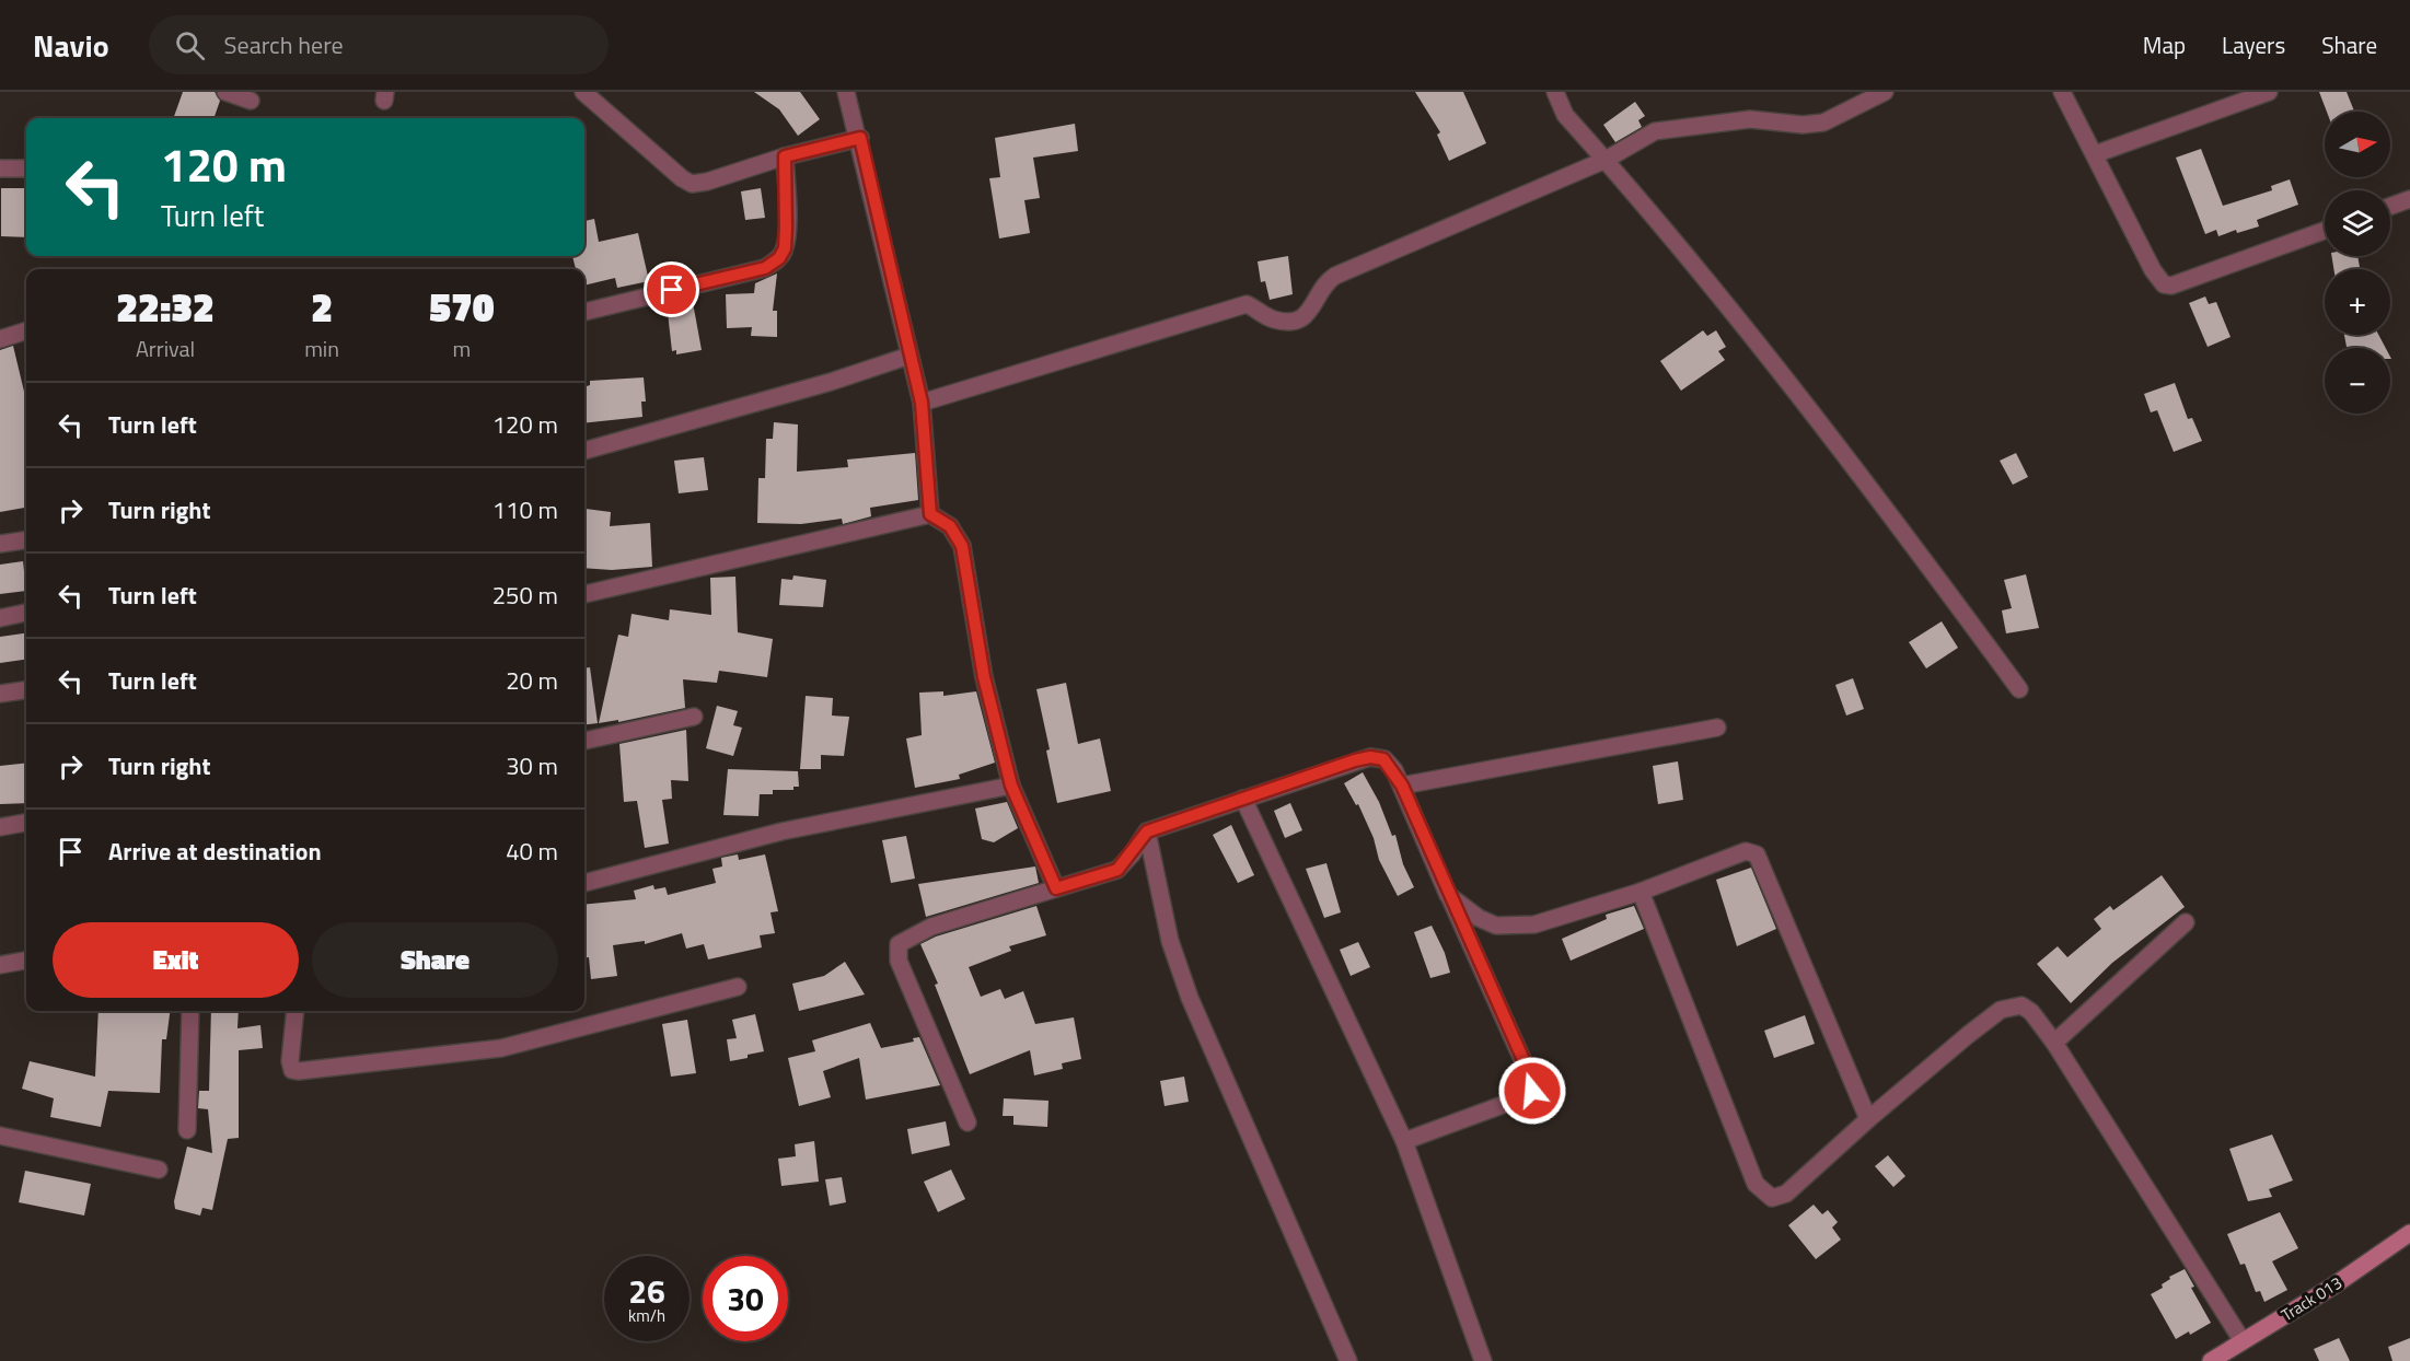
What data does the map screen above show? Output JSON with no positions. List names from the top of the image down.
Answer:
{
  "streets": {
    "street": ["Track 013"]
  },
  "north": "right",
  "page": {
    "header": "Navio",
    "search": "Search here",
    "nav": ["Map", "Layers", "Share"],
    "map_buttons": ["+", "−"],
    "turn": ["120 m", "Turn left"],
    "eta": [
      "22:32",
      "Arrival",
      "2",
      "min",
      "570",
      "m"
    ],
    "list": [
      {
        "name": "Turn left",
        "value": "120 m"
      },
      {
        "name": "Turn right",
        "value": "110 m"
      },
      {
        "name": "Turn left",
        "value": "250 m"
      },
      {
        "name": "Turn left",
        "value": "20 m"
      },
      {
        "name": "Turn right",
        "value": "30 m"
      },
      {
        "name": "Arrive at destination",
        "value": "40 m"
      }
    ],
    "buttons": ["Exit", "Share"],
    "speed": "26 km/h",
    "limit": "30"
  }
}
